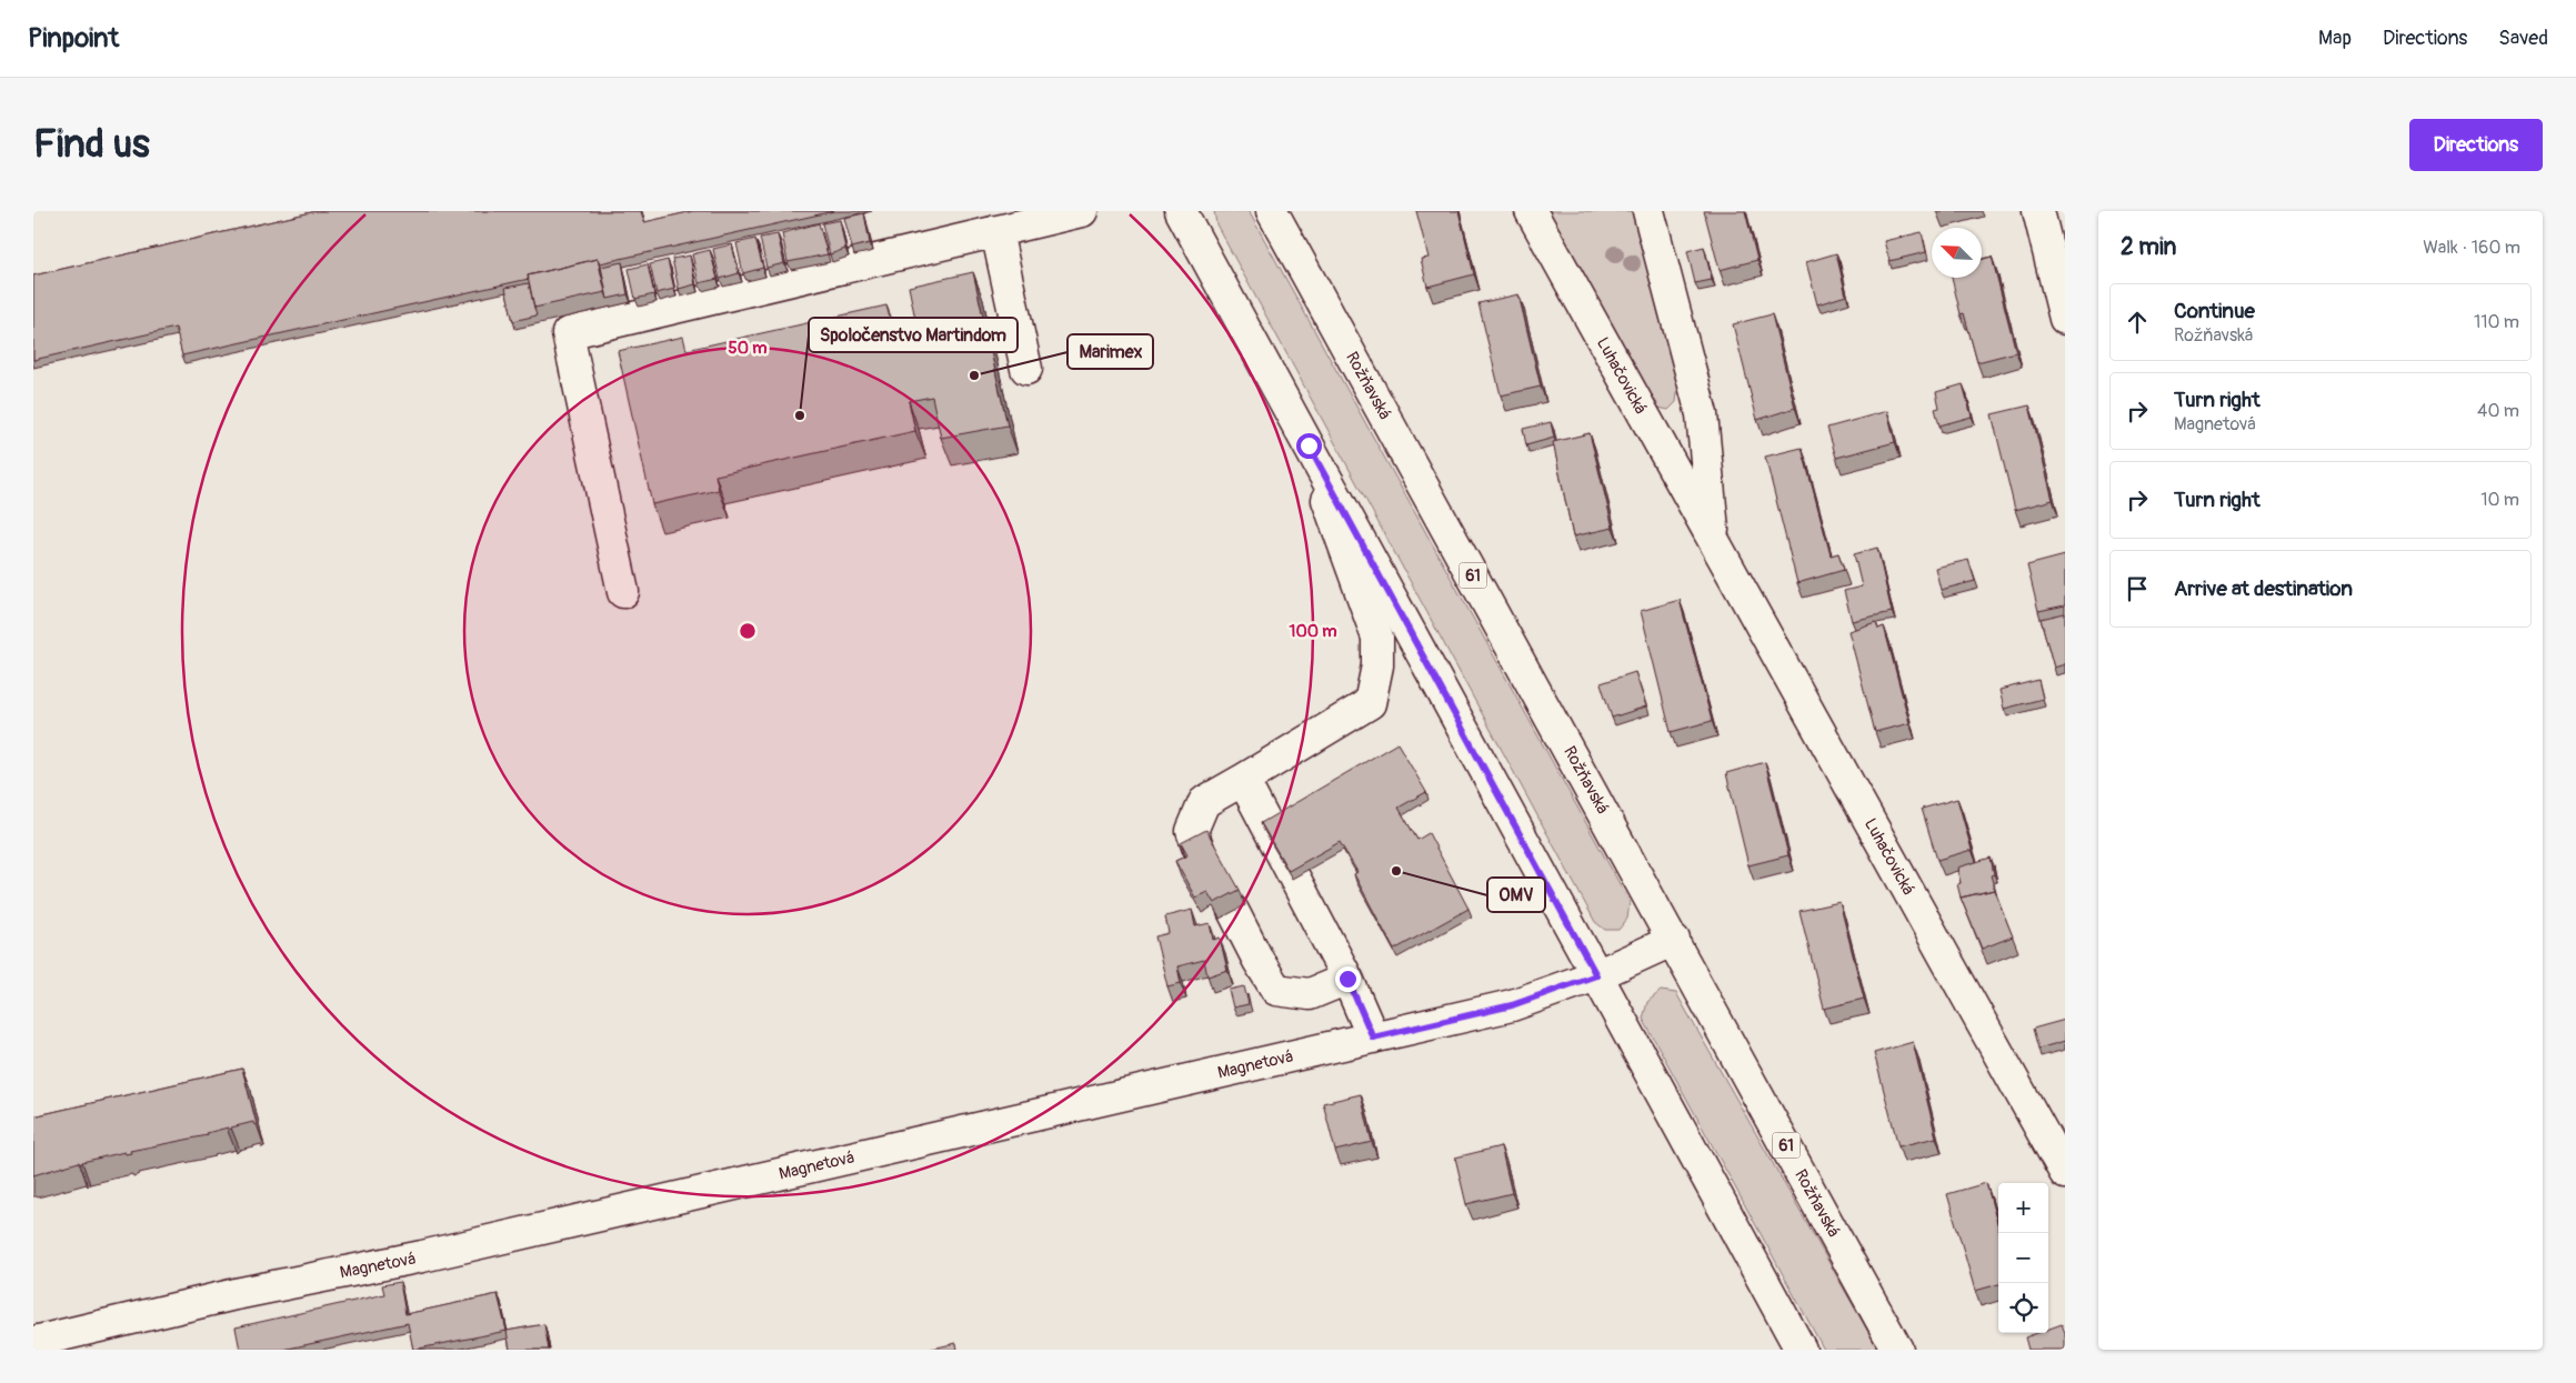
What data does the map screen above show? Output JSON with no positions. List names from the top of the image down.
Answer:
{
  "streets": {
    "street": [
      "Luhačovická",
      "Rožňavská",
      "61",
      "Magnetová"
    ]
  },
  "crossings": [
    ["Rožňavská", "Magnetová"]
  ],
  "places": ["Marimex", "Spoločenstvo Martindom", "OMV"],
  "north": "top left",
  "page": {
    "header": "Pinpoint",
    "nav": ["Map", "Directions", "Saved"],
    "buttons": "Directions",
    "title": "Find us",
    "heading": ["2 min", "Walk · 160 m"],
    "list": [
      ["Continue", "Rožňavská", "110 m"],
      ["Turn right", "Magnetová", "40 m"],
      ["Turn right", "10 m"],
      "Arrive at destination"
    ],
    "map_buttons": ["+", "−"]
  },
  "rings": ["50 m", "100 m"]
}
